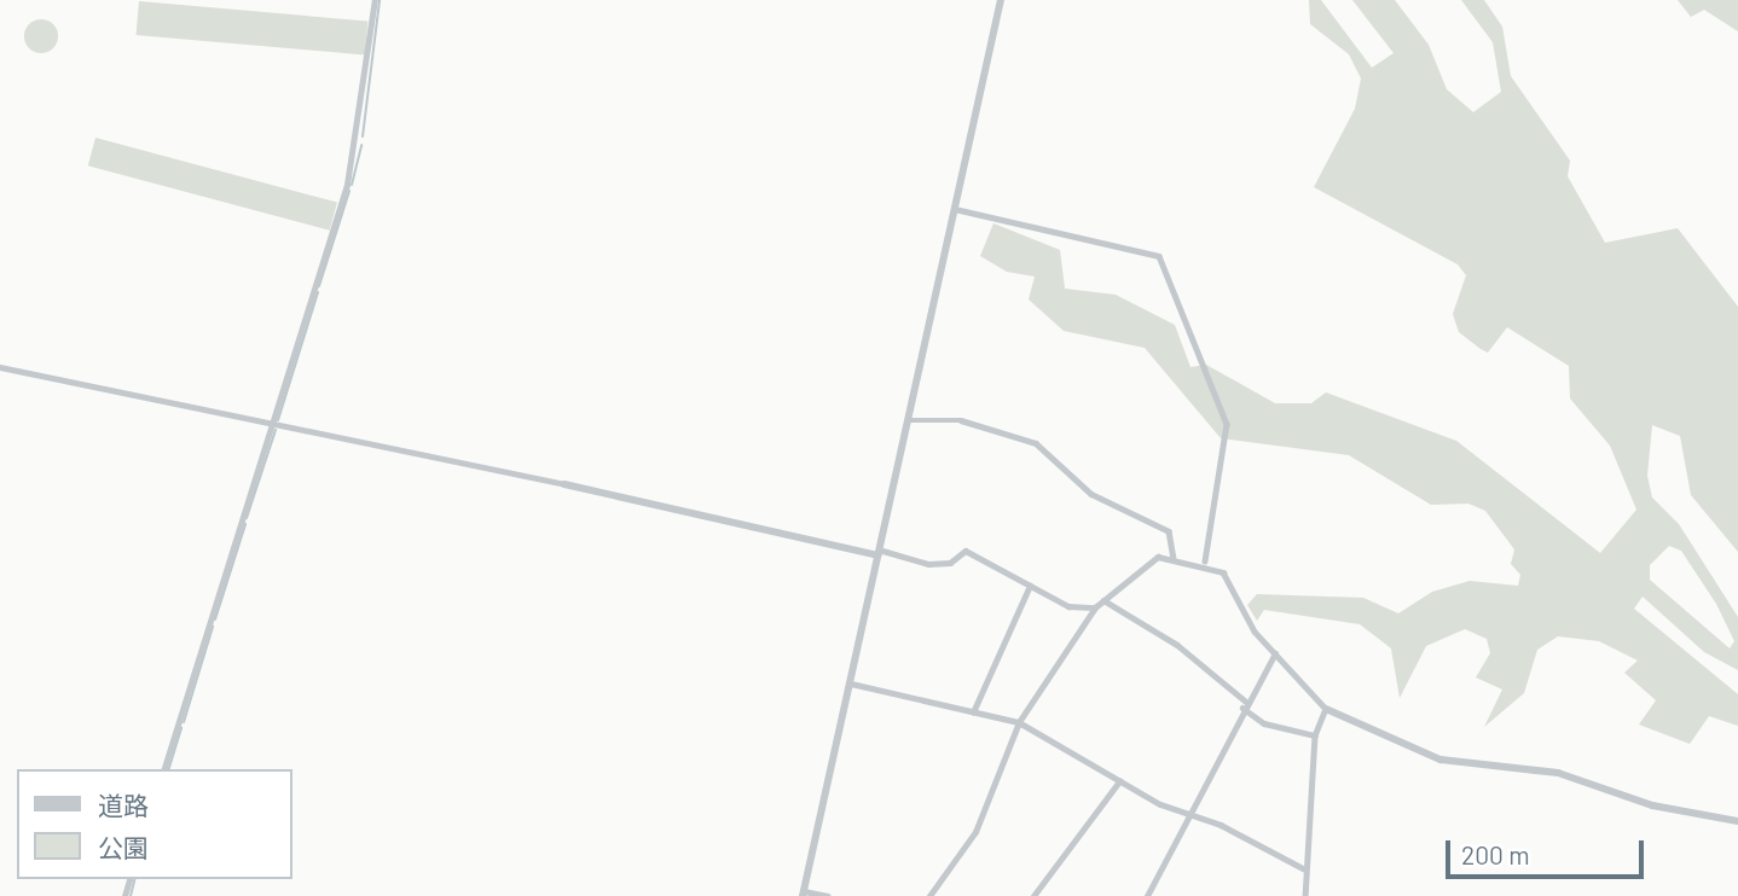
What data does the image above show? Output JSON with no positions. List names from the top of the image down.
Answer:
{
  "legend": ["道路", "公園"],
  "scale_bar": "200 m"
}
